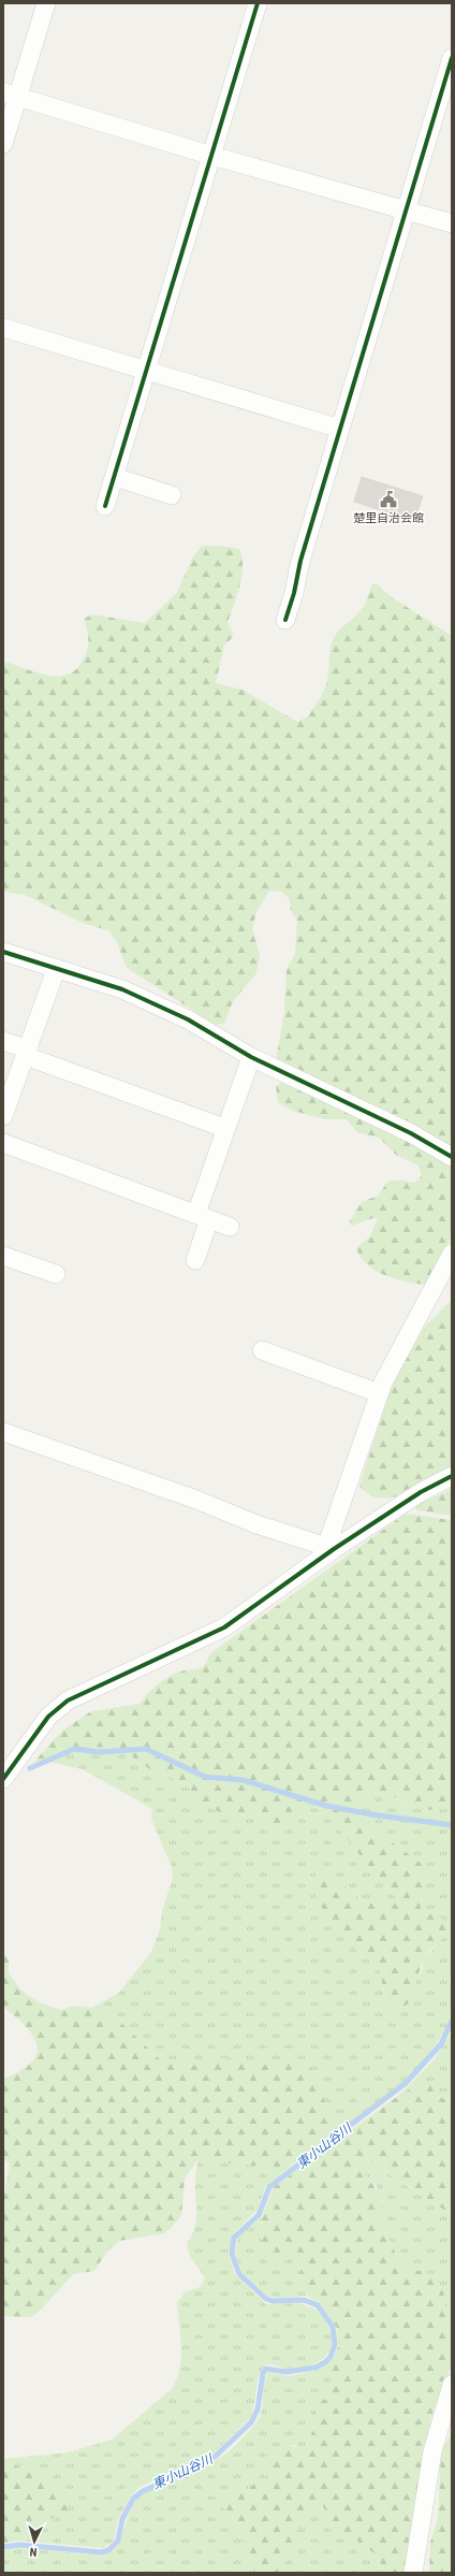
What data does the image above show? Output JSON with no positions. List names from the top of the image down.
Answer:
{
  "water": ["東小山谷川"],
  "places": {
    "public building": ["楚里自治会館"]
  },
  "north": "bottom"
}
